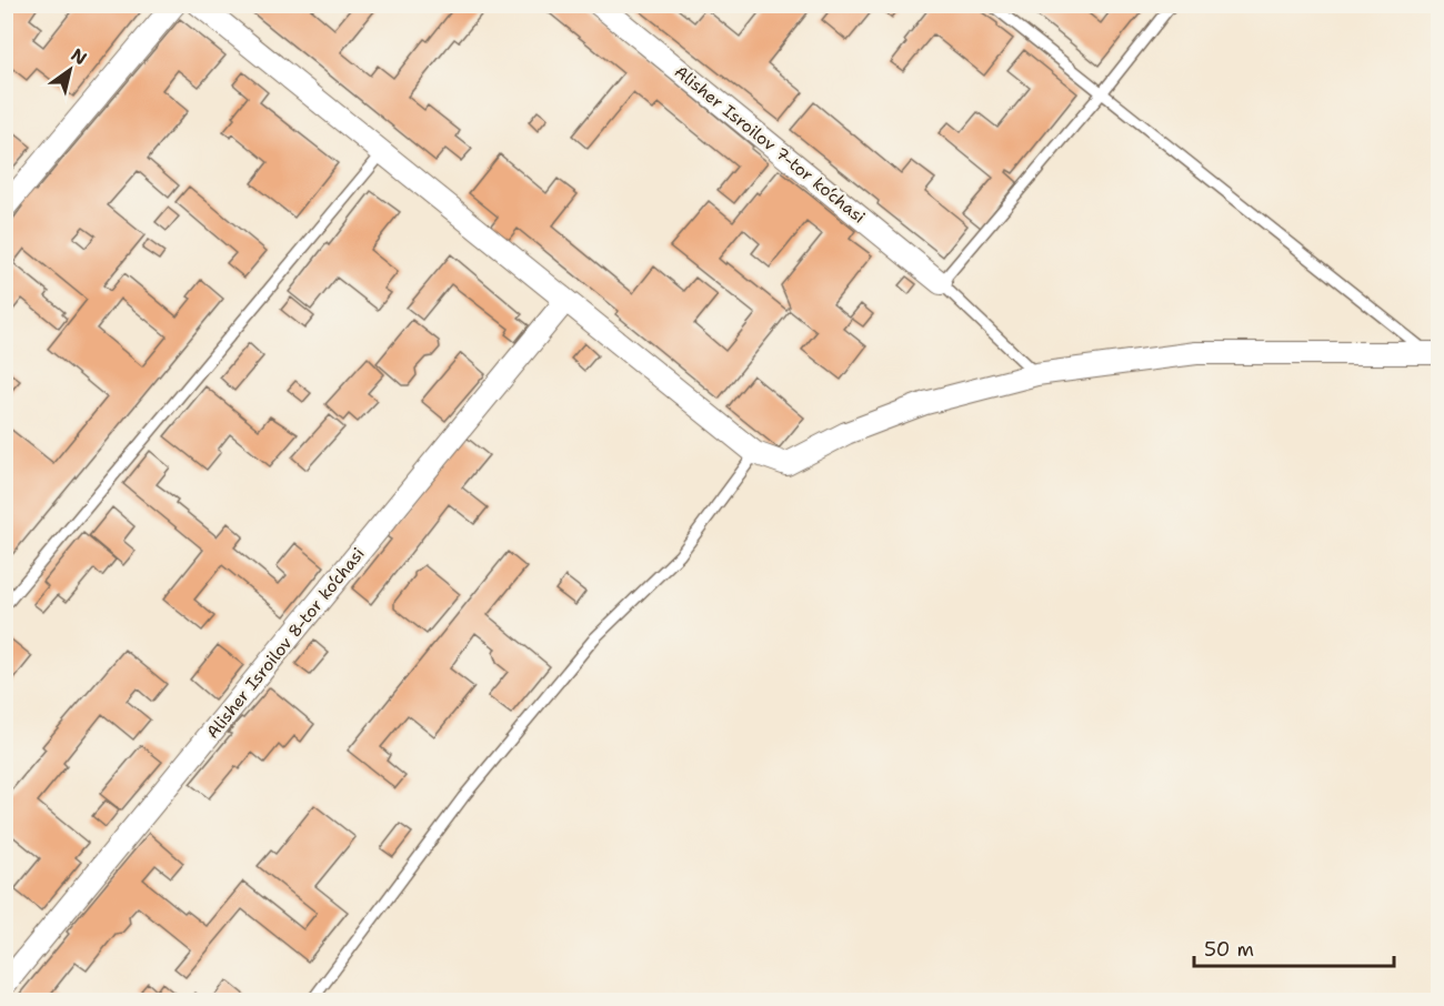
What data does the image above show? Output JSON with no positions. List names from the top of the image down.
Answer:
{
  "streets": {
    "street": ["Alisher Isroilov 7-tor ko‘chasi", "Alisher Isroilov 8-tor ko‘chasi"]
  },
  "scale_bar": "50 m",
  "north": "top right"
}
